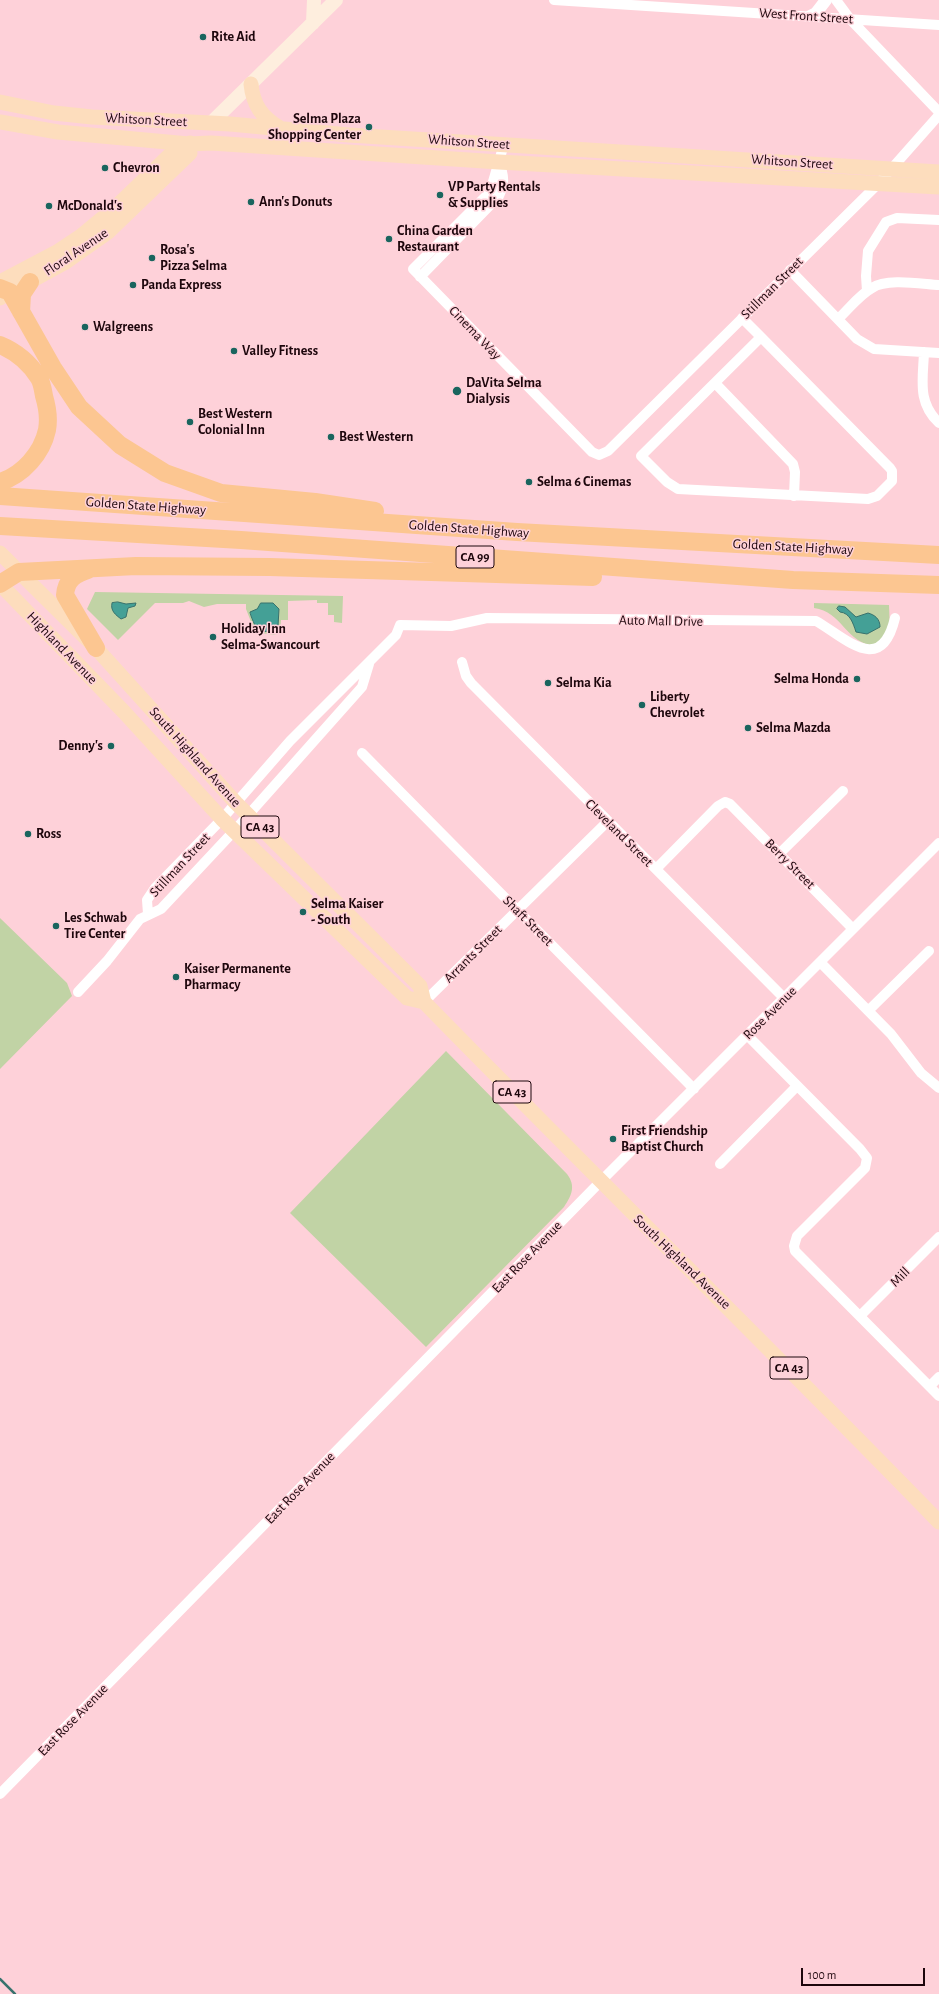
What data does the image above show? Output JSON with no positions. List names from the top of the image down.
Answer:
{
  "streets": {
    "highway": ["Golden State Highway", "CA 99"],
    "main road": [
      "Whitson Street",
      "Floral Avenue",
      "Highland Avenue",
      "South Highland Avenue",
      "CA 43"
    ],
    "street": [
      "West Front Street",
      "Stillman Street",
      "Cinema Way",
      "Auto Mall Drive",
      "Cleveland Street",
      "Berry Street",
      "Shaft Street",
      "Arrants Street",
      "Rose Avenue",
      "East Rose Avenue",
      "Mill"
    ]
  },
  "crossings": [
    ["Whitson Street", "Floral Avenue"],
    ["Whitson Street", "Stillman Street"],
    ["Whitson Street", "Cinema Way"],
    ["Stillman Street", "Cinema Way"],
    ["Stillman Street", "Auto Mall Drive"],
    ["Stillman Street", "South Highland Avenue"],
    ["Highland Avenue", "South Highland Avenue"],
    ["South Highland Avenue", "Arrants Street"],
    ["South Highland Avenue", "Rose Avenue"],
    ["South Highland Avenue", "East Rose Avenue"],
    ["Cleveland Street", "Berry Street"],
    ["Cleveland Street", "Arrants Street"],
    ["Cleveland Street", "Rose Avenue"],
    ["Berry Street", "Rose Avenue"],
    ["Shaft Street", "Arrants Street"],
    ["Shaft Street", "Rose Avenue"],
    ["Rose Avenue", "East Rose Avenue"]
  ],
  "places": [
    "Rite Aid",
    "Selma Plaza Shopping Center",
    "Chevron",
    "VP Party Rentals & Supplies",
    "Ann's Donuts",
    "McDonald's",
    "China Garden Restaurant",
    "Rosa's Pizza Selma",
    "Panda Express",
    "Walgreens",
    "Valley Fitness",
    "DaVita Selma Dialysis",
    "Best Western Colonial Inn",
    "Best Western",
    "Selma 6 Cinemas",
    "Holiday Inn Selma-Swancourt",
    "Selma Honda",
    "Selma Kia",
    "Liberty Chevrolet",
    "Selma Mazda",
    "Denny's",
    "Ross",
    "Selma Kaiser - South",
    "Les Schwab Tire Center",
    "Kaiser Permanente Pharmacy",
    "First Friendship Baptist Church"
  ],
  "scale_bar": "100 m"
}
